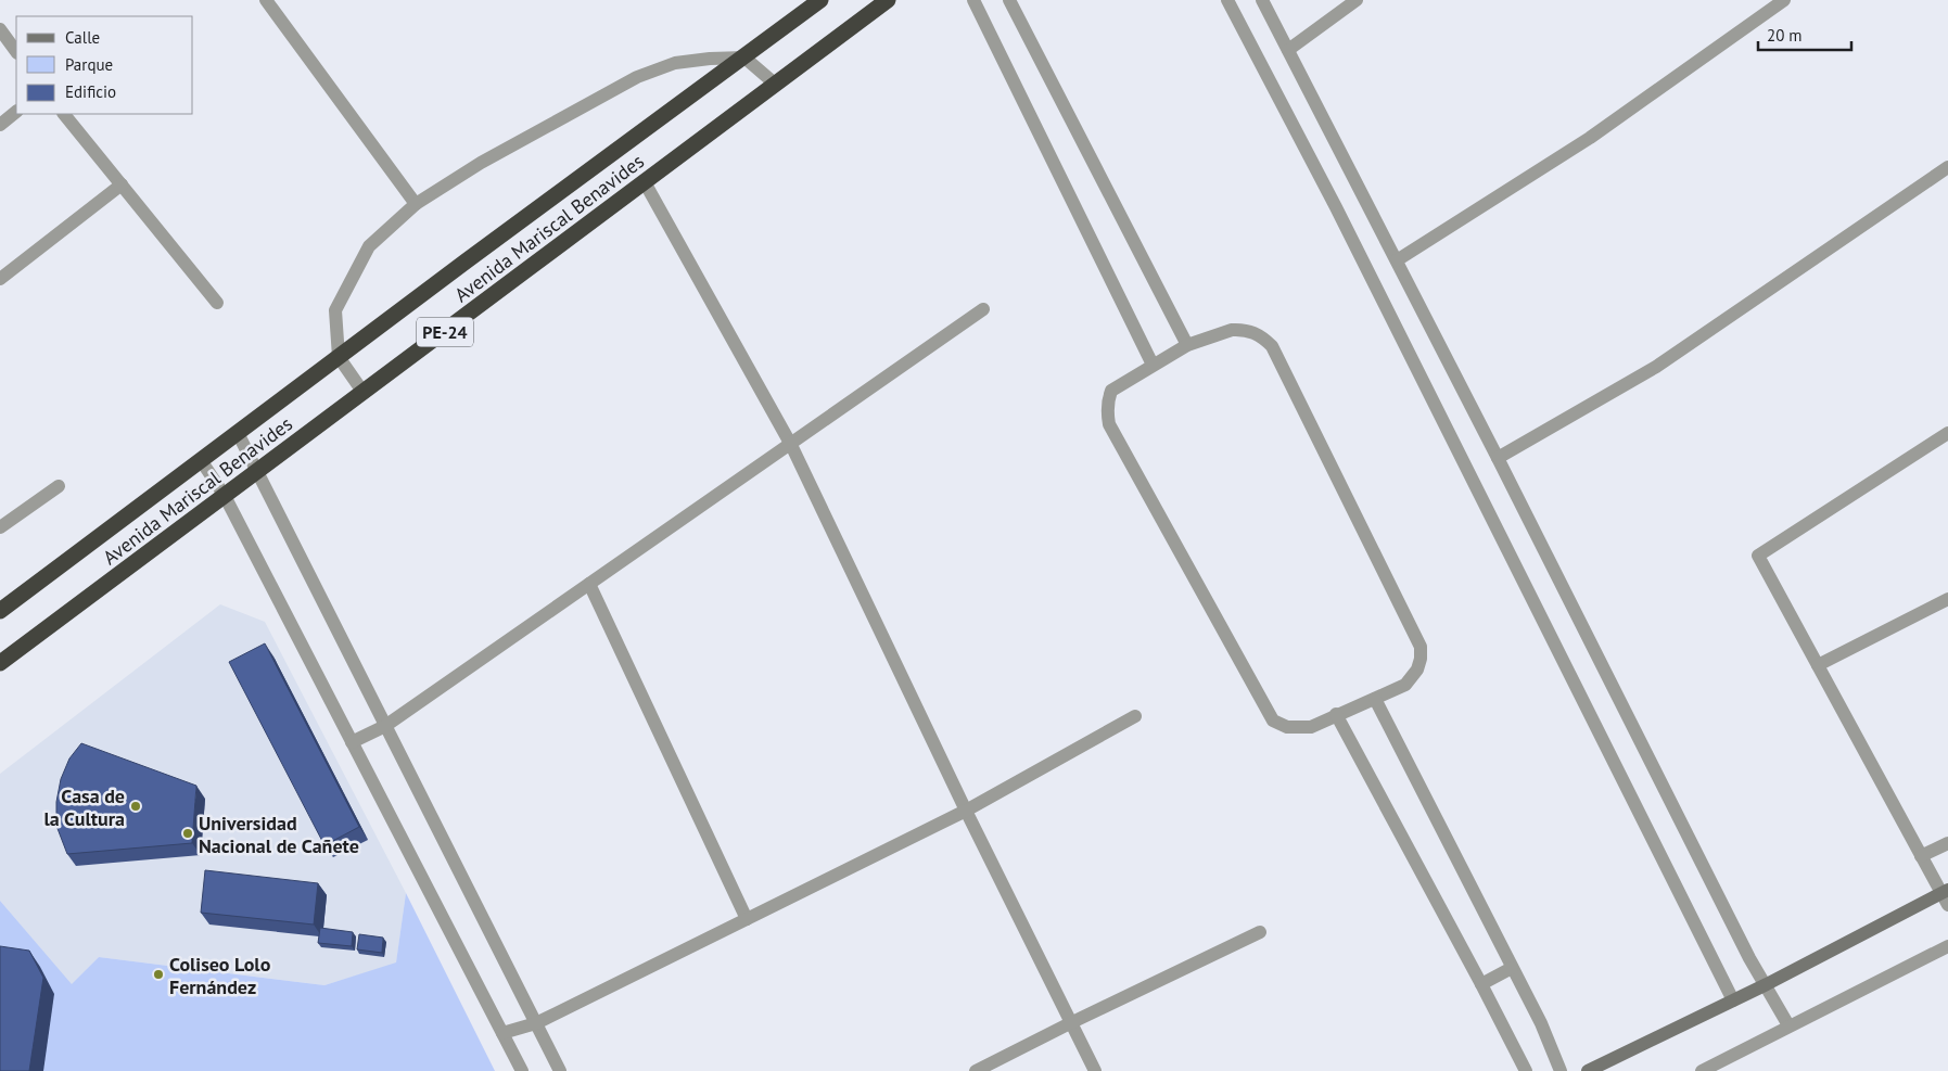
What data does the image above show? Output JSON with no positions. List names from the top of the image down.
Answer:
{
  "streets": {
    "highway": ["Avenida Mariscal Benavides", "PE-24"]
  },
  "places": ["Casa de la Cultura", "Universidad Nacional de Cañete", "Coliseo Lolo Fernández"],
  "legend": ["Calle", "Parque", "Edificio"],
  "scale_bar": "20 m"
}
